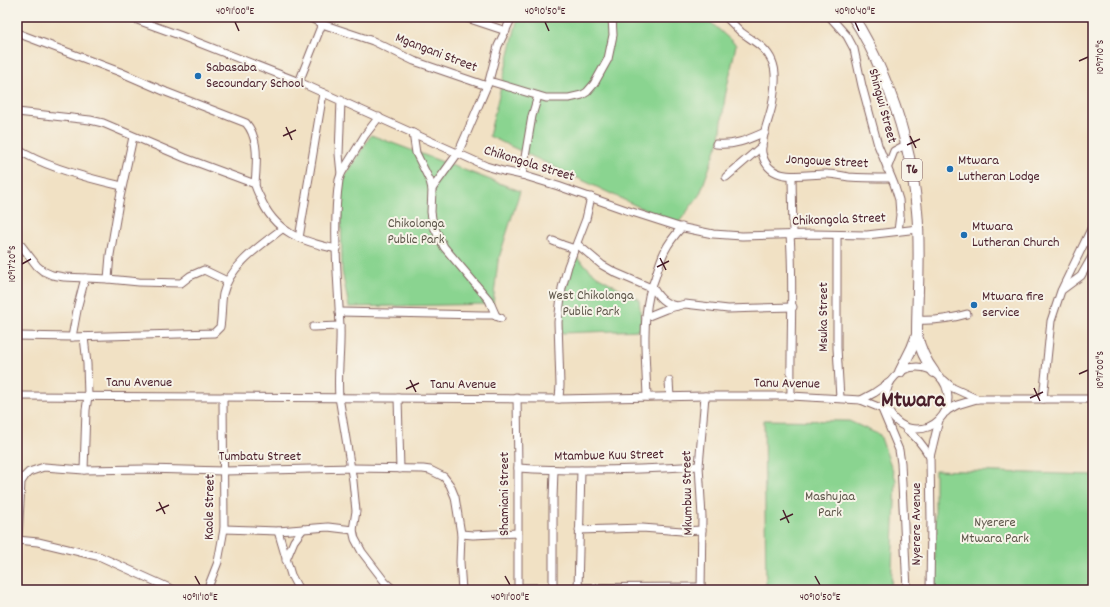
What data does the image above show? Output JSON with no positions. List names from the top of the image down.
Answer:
{
  "streets": {
    "highway": ["T6"],
    "street": [
      "Mgangani Street",
      "Shingwi Street",
      "Jongowe Street",
      "Chikongola Street",
      "Msuka Street",
      "Tanu Avenue",
      "Mtambwe Kuu Street",
      "Tumbatu Street",
      "Mkumbuu Street",
      "Shamiani Street",
      "Kaole Street",
      "Nyerere Avenue"
    ]
  },
  "crossings": [
    ["Shingwi Street", "Jongowe Street"],
    ["Shingwi Street", "Chikongola Street"],
    ["Chikongola Street", "T6"],
    ["Chikongola Street", "Msuka Street"],
    ["T6", "Tanu Avenue"],
    ["T6", "Nyerere Avenue"],
    ["Msuka Street", "Tanu Avenue"],
    ["Tanu Avenue", "Mkumbuu Street"],
    ["Tanu Avenue", "Shamiani Street"],
    ["Tanu Avenue", "Kaole Street"],
    ["Mtambwe Kuu Street", "Mkumbuu Street"],
    ["Mtambwe Kuu Street", "Shamiani Street"],
    ["Tumbatu Street", "Kaole Street"]
  ],
  "districts": ["Mtwara"],
  "parks": [
    "Chikolonga Public Park",
    "West Chikolonga Public Park",
    "Mashujaa Park",
    "Nyerere Mtwara Park"
  ],
  "places": [
    "Sabasaba Secoundary School",
    "Mtwara Lutheran Lodge",
    "Mtwara Lutheran Church",
    "Mtwara fire service"
  ],
  "coordinates": [
    "40°11'00\"E",
    "40°10'50\"E",
    "40°10'40\"E",
    "10°17'10\"S",
    "10°17'20\"S",
    "10°17'00\"S",
    "40°11'10\"E"
  ]
}
